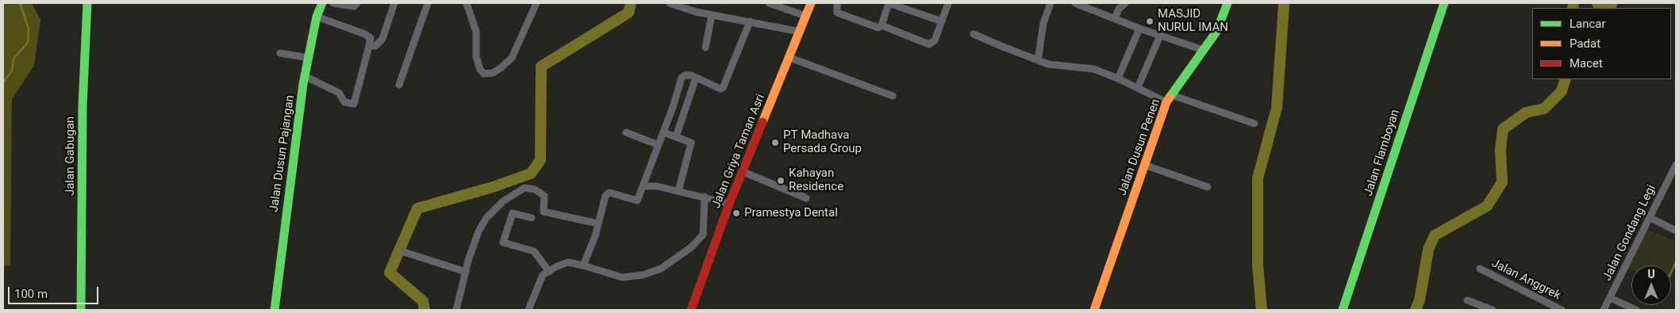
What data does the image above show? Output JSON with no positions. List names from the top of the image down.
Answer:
{
  "streets": {
    "street": [
      "Jalan Dusun Penen",
      "Jalan Griya Taman Asri",
      "Jalan Flamboyan",
      "Jalan Dusun Pajangan",
      "Jalan Gabugan",
      "Jalan Gondang Legi",
      "Jalan Anggrek"
    ]
  },
  "places": [
    "MASJID NURUL IMAN",
    "PT Madhava Persada Group",
    "Kahayan Residence",
    "Pramestya Dental"
  ],
  "legend": ["Lancar", "Padat", "Macet"],
  "scale_bar": "100 m",
  "north": "top"
}
